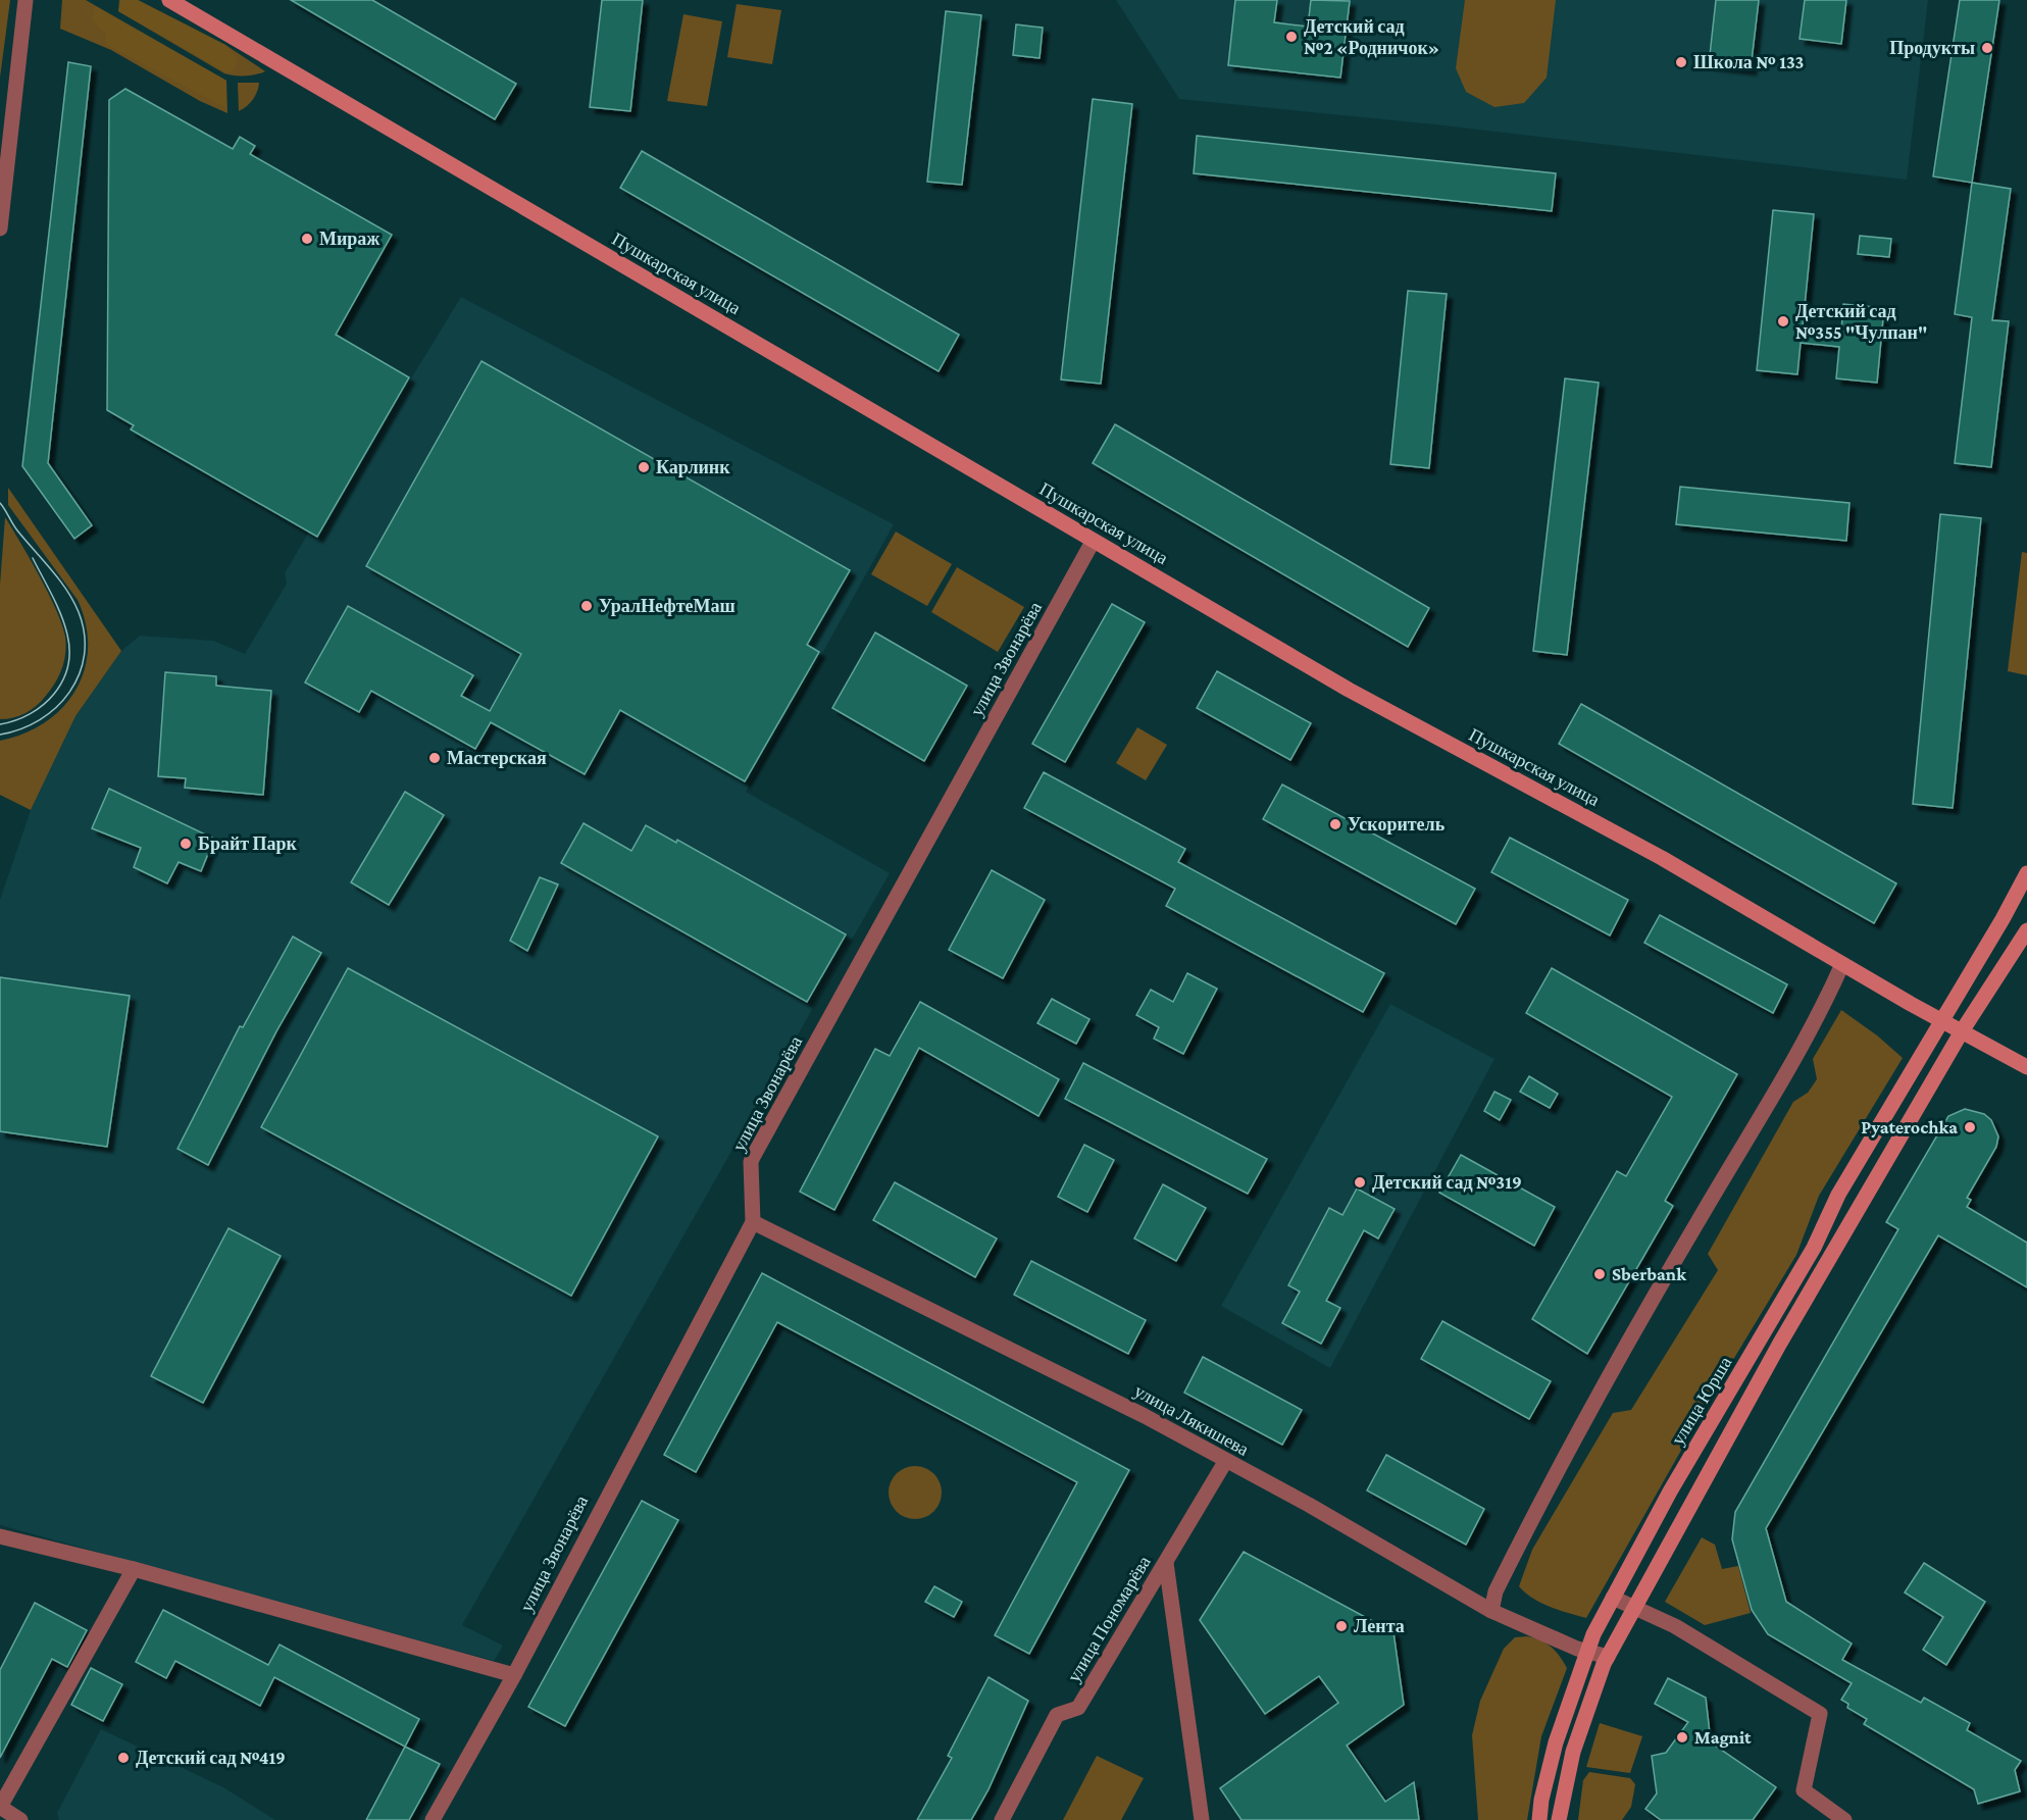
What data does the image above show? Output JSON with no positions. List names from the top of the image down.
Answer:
{
  "streets": {
    "main road": ["Пушкарская улица", "улица Юрша"],
    "street": ["улица Звонарёва", "улица Лякишева", "улица Пономарёва"]
  },
  "crossings": [
    ["Пушкарская улица", "улица Звонарёва"],
    ["Пушкарская улица", "улица Юрша"],
    ["улица Звонарёва", "улица Лякишева"],
    ["улица Юрша", "улица Лякишева"],
    ["улица Лякишева", "улица Пономарёва"]
  ],
  "places": [
    "Детский сад №2 «Родничок»",
    "Продукты",
    "Школа № 133",
    "Мираж",
    "Детский сад №355 \"Чулпан\"",
    "Карлинк",
    "УралНефтеМаш",
    "Мастерская",
    "Ускоритель",
    "Брайт Парк",
    "Pyaterochka",
    "Детский сад №319",
    "Sberbank",
    "Лента",
    "Magnit",
    "Детский сад №419"
  ]
}
